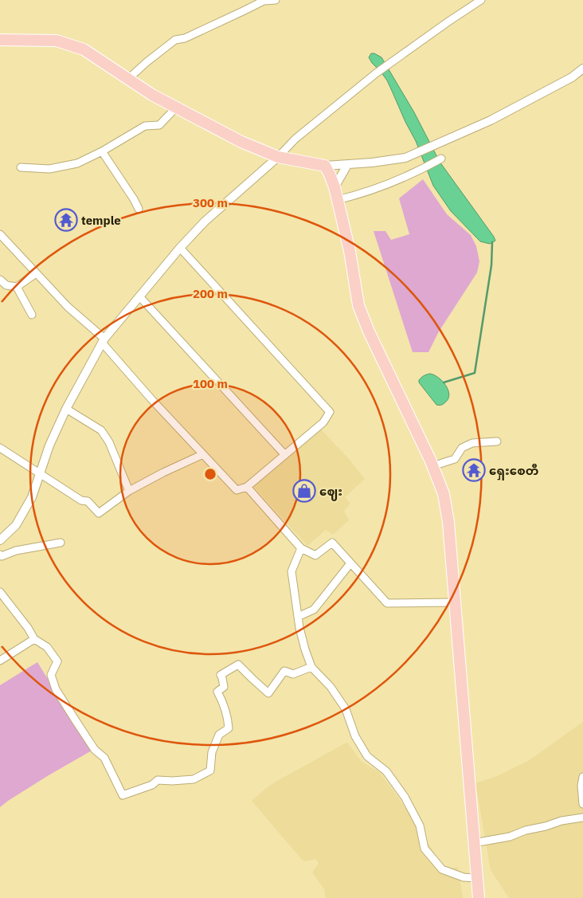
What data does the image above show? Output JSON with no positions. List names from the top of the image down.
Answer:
{
  "places": {
    "temple": ["temple", "ရှေးစေတီ"],
    "shop": ["ဈေး"]
  },
  "rings": ["300 m", "200 m", "100 m"]
}
